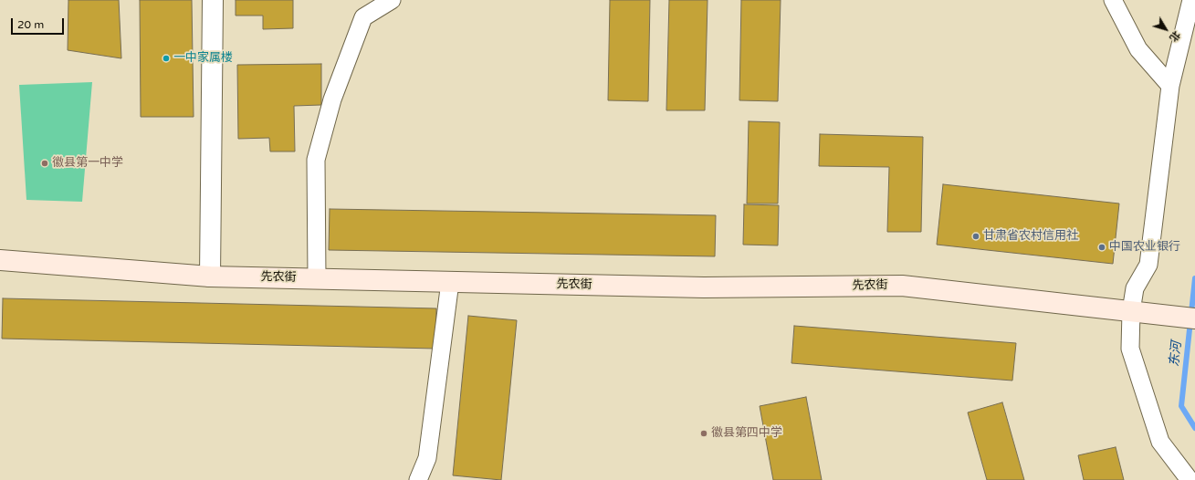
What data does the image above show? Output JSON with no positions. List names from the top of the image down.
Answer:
{
  "streets": {
    "main road": ["先农街"]
  },
  "water": ["东河"],
  "places": [
    "一中家属楼",
    "徽县第一中学",
    "甘肃省农村信用社",
    "中国农业银行",
    "徽县第四中学"
  ],
  "scale_bar": "20 m",
  "north": "bottom right"
}
